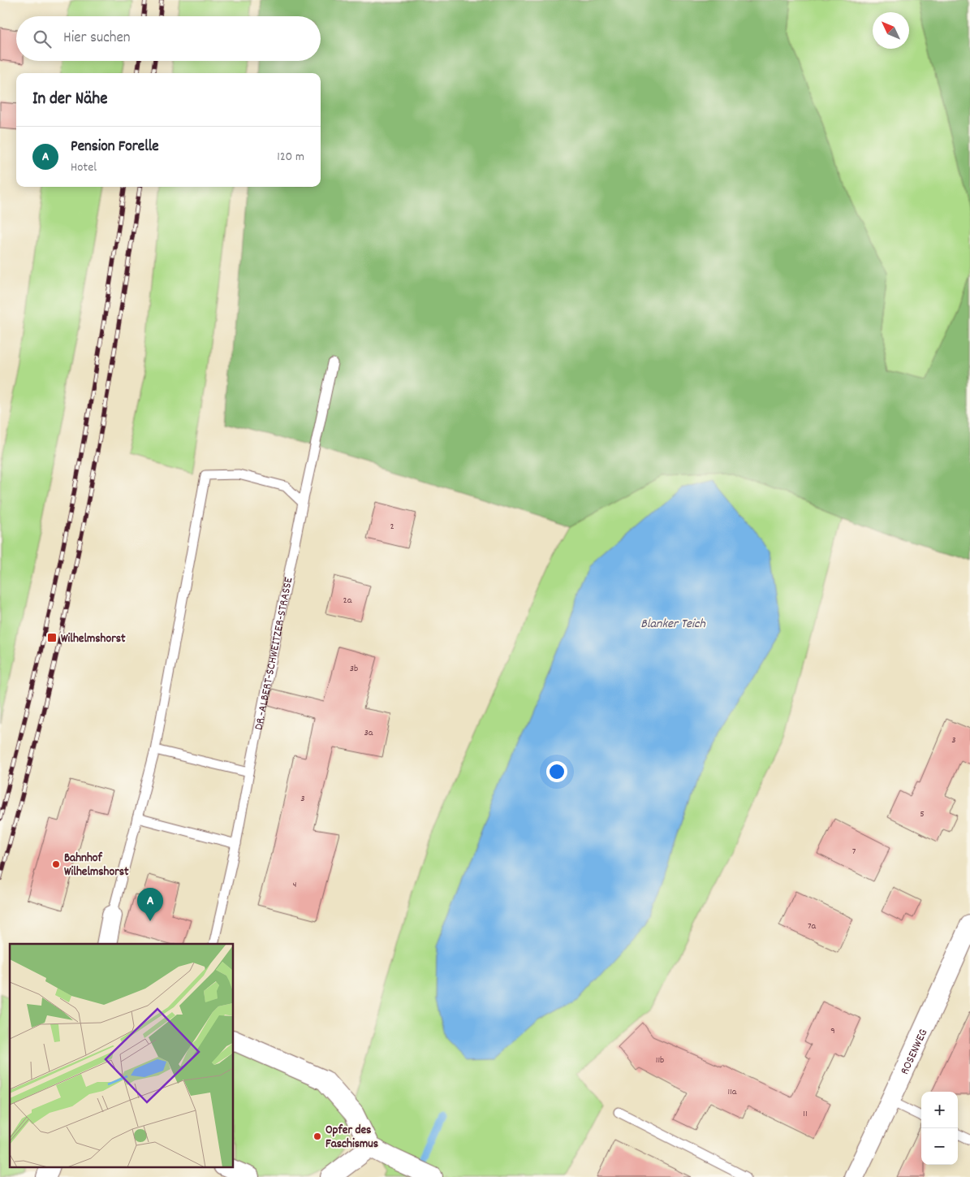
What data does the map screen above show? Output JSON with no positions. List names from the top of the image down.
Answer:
{
  "streets": {
    "street": ["ROSENWEG"],
    "lane": ["DR.-ALBERT-SCHWEITZER-STRASSE"]
  },
  "water": ["Blanker Teich"],
  "places": {
    "transit": ["Wilhelmshorst"],
    "other": ["Bahnhof Wilhelmshorst", "Opfer des Faschismus"]
  },
  "house_numbers": [
    "2",
    "2a",
    "3b",
    "3a",
    "3",
    "3",
    "5",
    "7",
    "4",
    "7a",
    "9",
    "11b",
    "11a",
    "11"
  ],
  "north": "top left",
  "page": {
    "search": "Hier suchen",
    "heading": "In der Nähe",
    "list": [
      {
        "mark": "A",
        "name": "Pension Forelle",
        "note": "Hotel",
        "value": "120 m"
      }
    ],
    "pins": "A",
    "map_buttons": ["+", "−"]
  }
}
